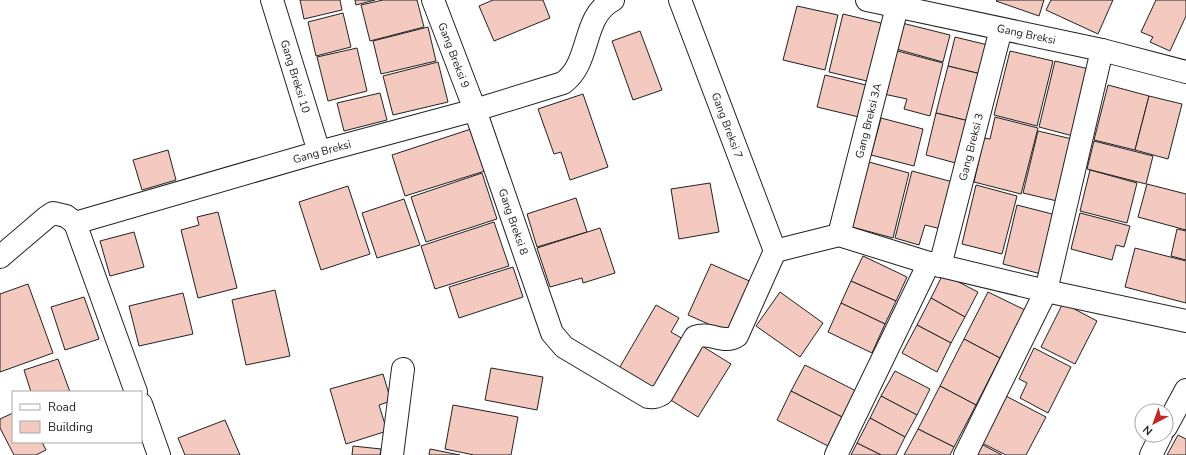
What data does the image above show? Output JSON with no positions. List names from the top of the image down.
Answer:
{
  "streets": {
    "street": [
      "Gang Breksi",
      "Gang Breksi 9",
      "Gang Breksi 10",
      "Gang Breksi 3A",
      "Gang Breksi 7",
      "Gang Breksi 3",
      "Gang Breksi 8"
    ]
  },
  "crossings": [
    ["Gang Breksi", "Gang Breksi 9"],
    ["Gang Breksi", "Gang Breksi 10"],
    ["Gang Breksi", "Gang Breksi 3A"],
    ["Gang Breksi", "Gang Breksi 3"],
    ["Gang Breksi", "Gang Breksi 8"],
    ["Gang Breksi 9", "Gang Breksi 8"],
    ["Gang Breksi 7", "Gang Breksi 8"]
  ],
  "legend": ["Road", "Building"],
  "north": "bottom left"
}
